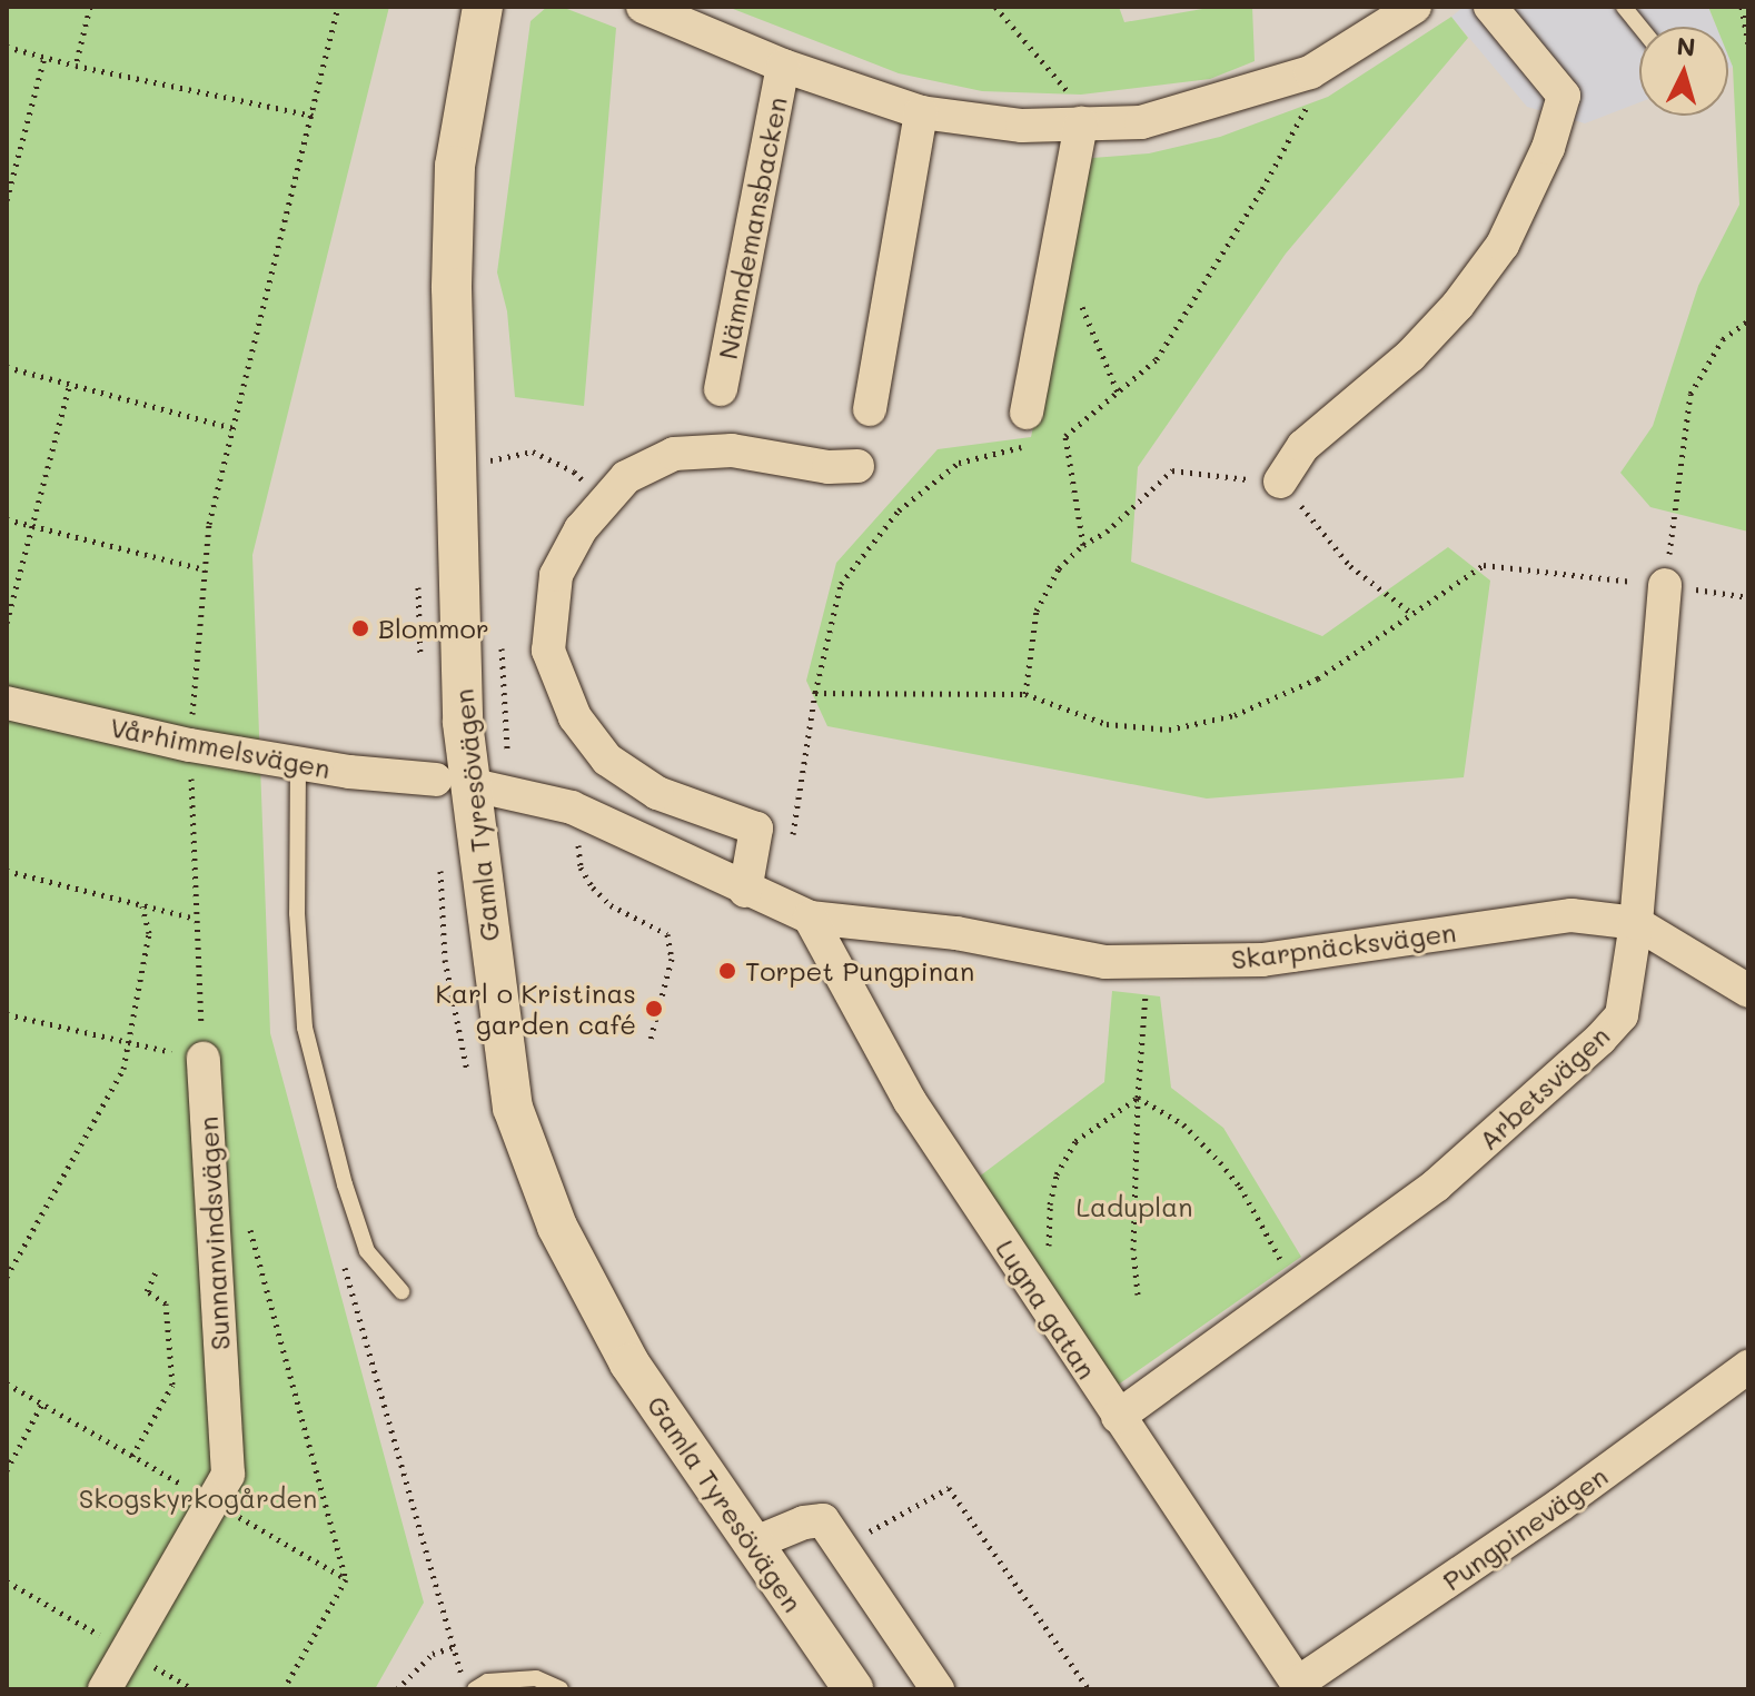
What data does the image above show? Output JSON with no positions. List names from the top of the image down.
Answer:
{
  "streets": {
    "street": [
      "Nämndemansbacken",
      "Vårhimmelsvägen",
      "Gamla Tyresövägen",
      "Skarpnäcksvägen",
      "Arbetsvägen",
      "Sunnanvindsvägen",
      "Lugna gatan",
      "Pungpinevägen"
    ]
  },
  "crossings": [
    ["Vårhimmelsvägen", "Gamla Tyresövägen"],
    ["Vårhimmelsvägen", "Skarpnäcksvägen"],
    ["Gamla Tyresövägen", "Skarpnäcksvägen"],
    ["Skarpnäcksvägen", "Arbetsvägen"],
    ["Skarpnäcksvägen", "Lugna gatan"],
    ["Arbetsvägen", "Lugna gatan"],
    ["Lugna gatan", "Pungpinevägen"]
  ],
  "parks": ["Laduplan", "Skogskyrkogården"],
  "places": ["Blommor", "Torpet Pungpinan", "Karl o Kristinas garden café"],
  "north": "top"
}
